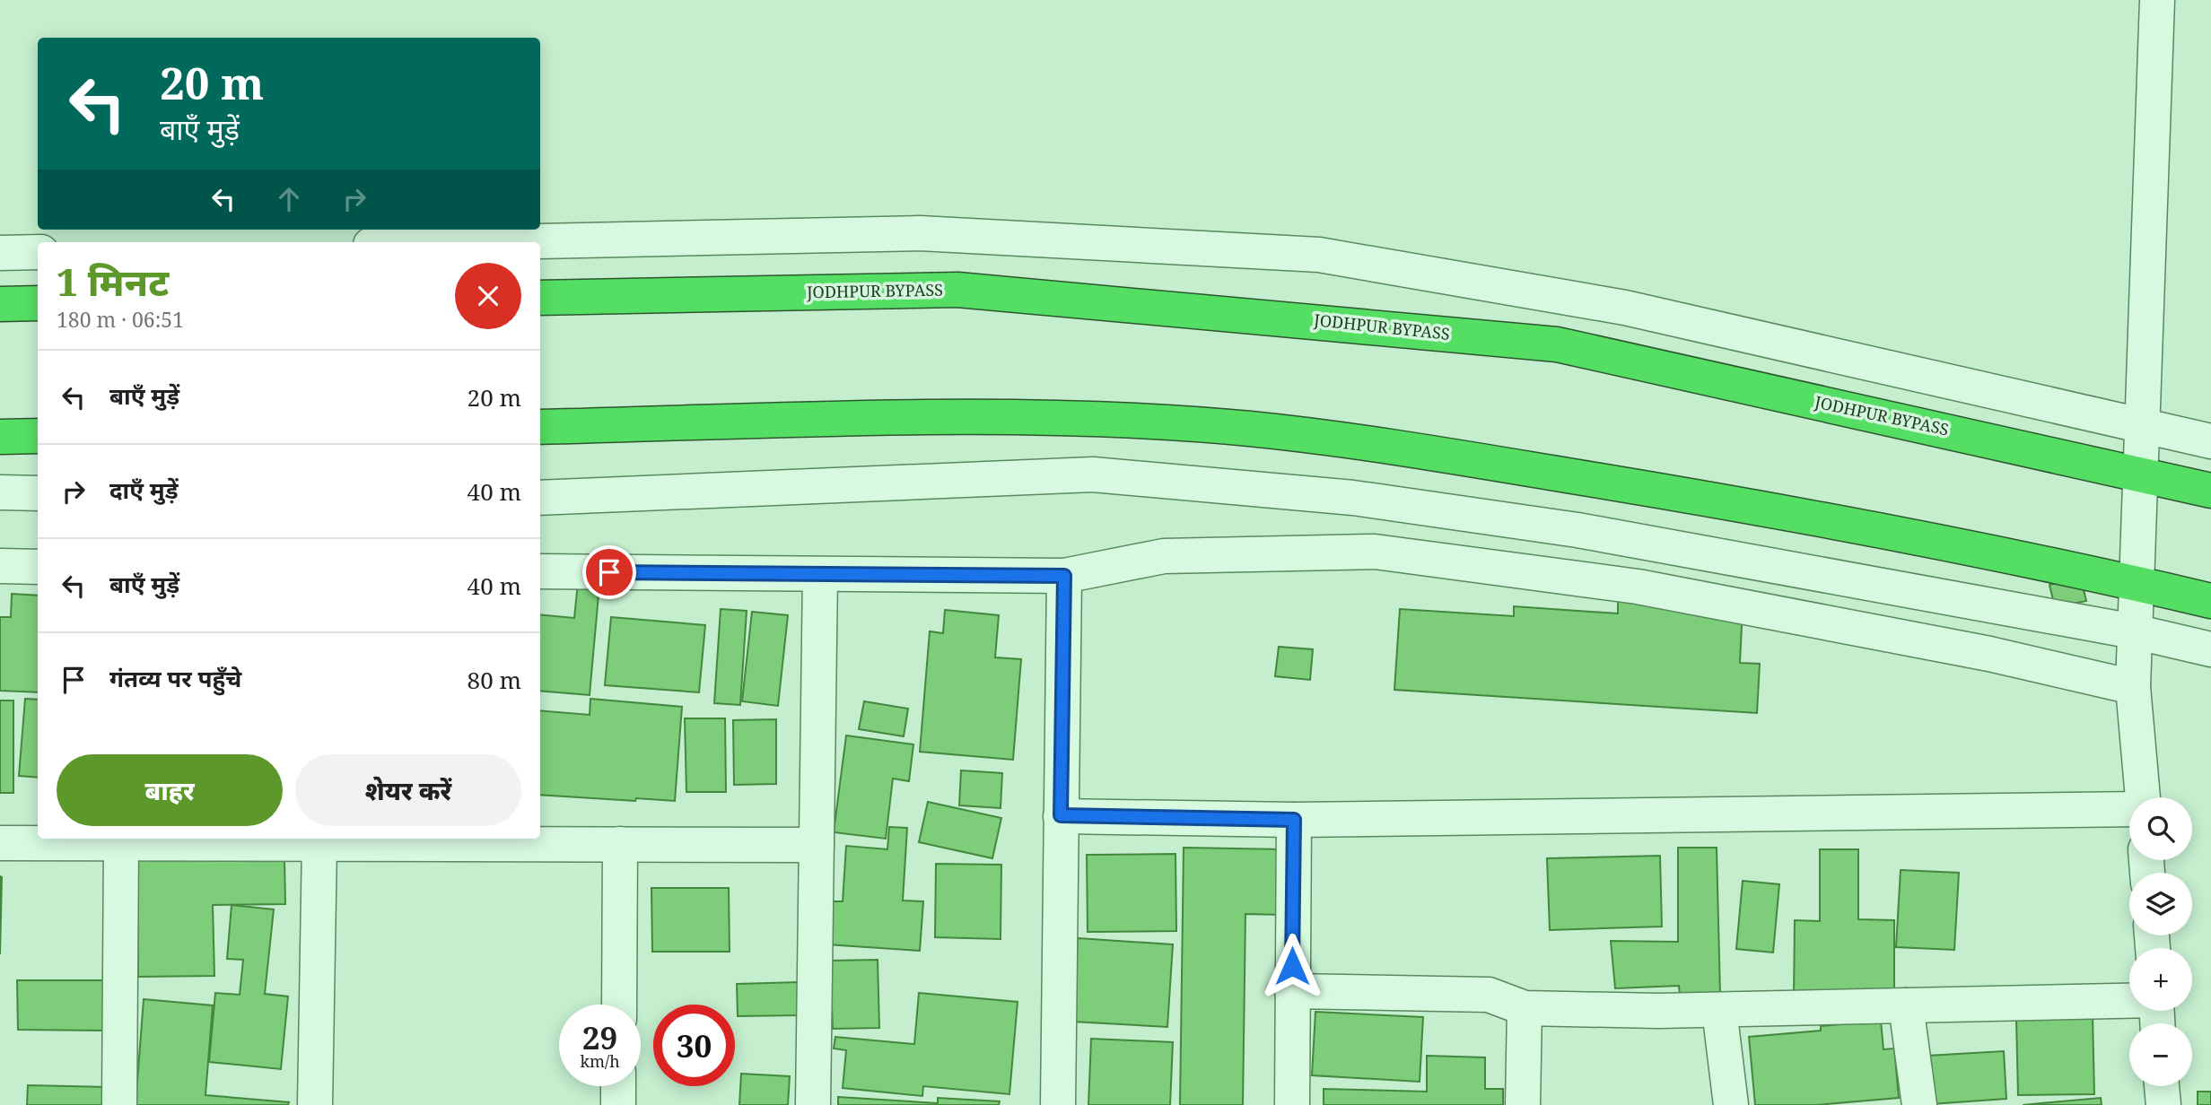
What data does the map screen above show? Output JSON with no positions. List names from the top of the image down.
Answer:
{
  "streets": {
    "highway": ["JODHPUR BYPASS"]
  },
  "page": {
    "turn": ["20 m", "बाएँ मुड़ें"],
    "heading": ["1 मिनट", "180 m · 06:51"],
    "list": [
      {
        "name": "बाएँ मुड़ें",
        "value": "20 m"
      },
      {
        "name": "दाएँ मुड़ें",
        "value": "40 m"
      },
      {
        "name": "बाएँ मुड़ें",
        "value": "40 m"
      },
      {
        "name": "गंतव्य पर पहुँचे",
        "value": "80 m"
      }
    ],
    "buttons": ["बाहर", "शेयर करें"],
    "map_buttons": ["+", "−"],
    "speed": "29 km/h",
    "limit": "30"
  }
}
